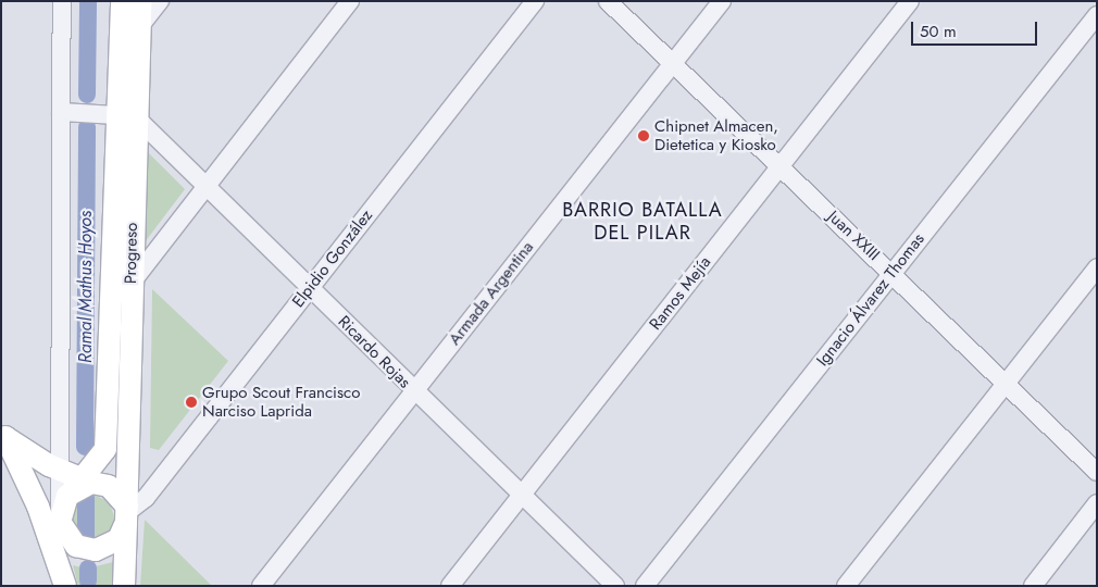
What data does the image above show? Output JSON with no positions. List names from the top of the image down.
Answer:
{
  "streets": {
    "main road": ["Progreso"],
    "street": [
      "Juan XXIII",
      "Elpidio González",
      "Armada Argentina",
      "Ramos Mejía",
      "Ignacio Álvarez Thomas",
      "Ricardo Rojas"
    ]
  },
  "crossings": [
    ["Juan XXIII", "Armada Argentina"],
    ["Juan XXIII", "Ramos Mejía"],
    ["Juan XXIII", "Ignacio Álvarez Thomas"],
    ["Progreso", "Elpidio González"],
    ["Progreso", "Ricardo Rojas"],
    ["Elpidio González", "Ricardo Rojas"],
    ["Armada Argentina", "Ricardo Rojas"],
    ["Ramos Mejía", "Ricardo Rojas"]
  ],
  "districts": ["BARRIO BATALLA DEL PILAR"],
  "water": ["Ramal Mathus Hoyos"],
  "places": ["Chipnet Almacen, Dietetica y Kiosko", "Grupo Scout Francisco Narciso Laprida"],
  "scale_bar": "50 m"
}
